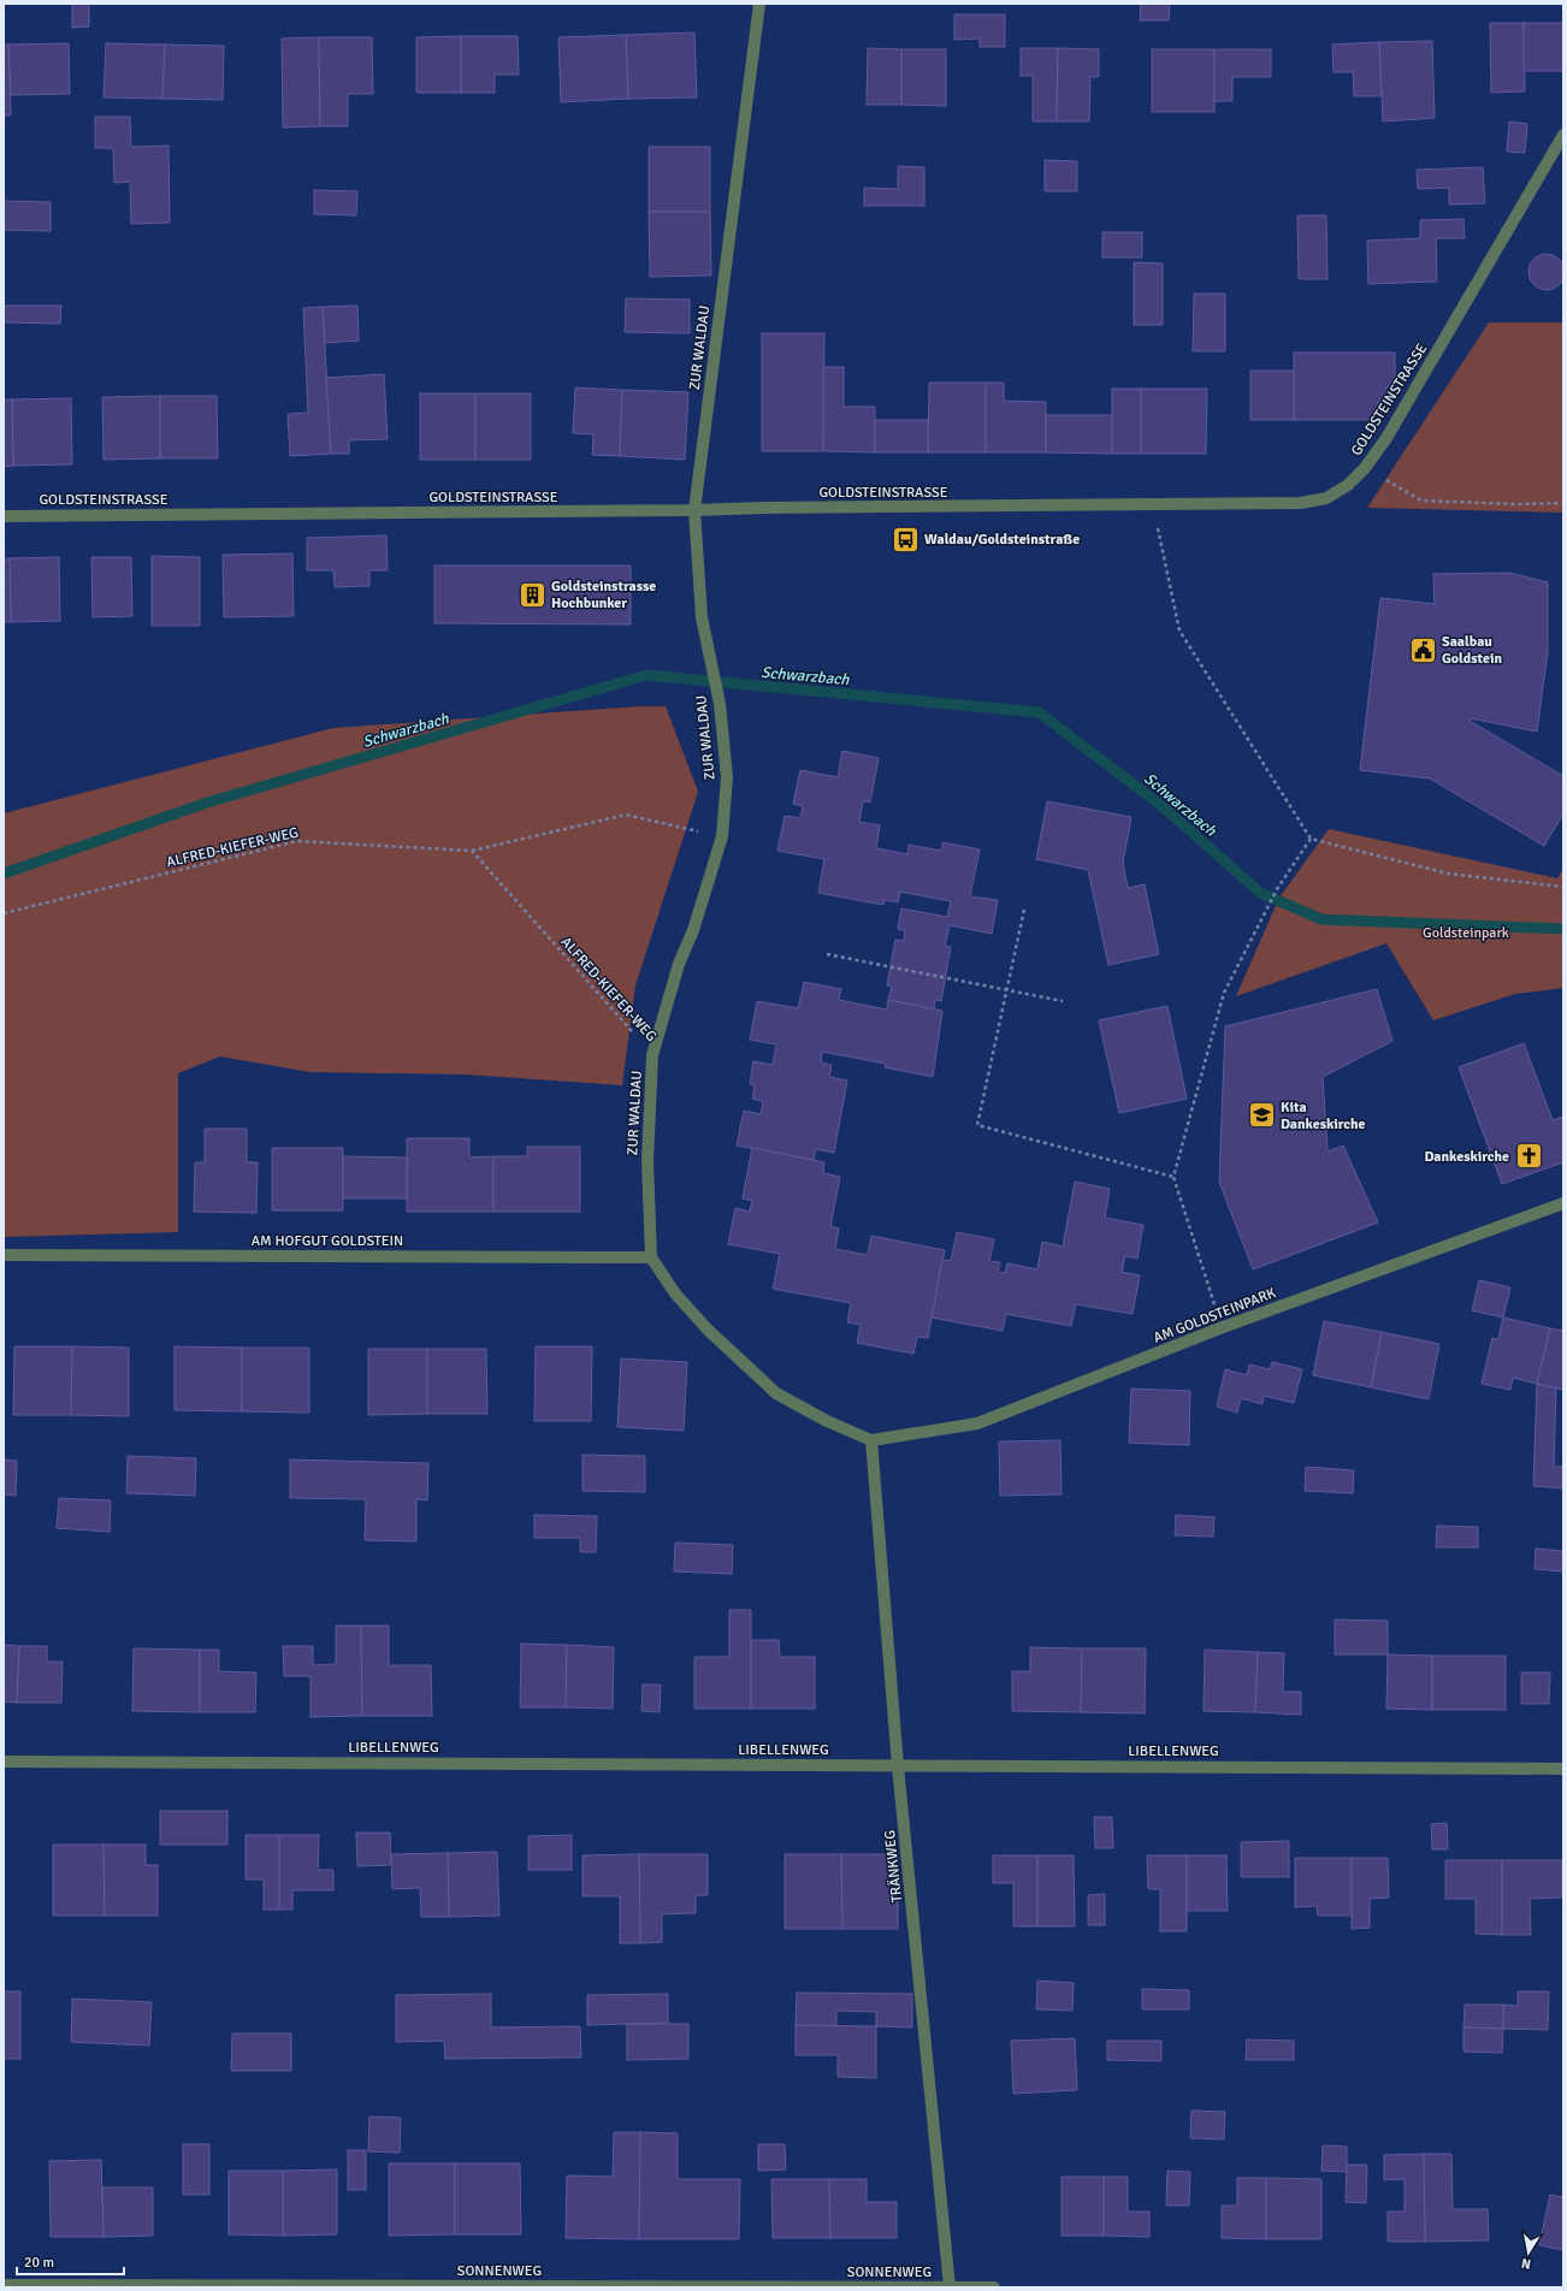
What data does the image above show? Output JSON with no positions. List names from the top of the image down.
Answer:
{
  "streets": {
    "street": [
      "ZUR WALDAU",
      "GOLDSTEINSTRASSE",
      "AM HOFGUT GOLDSTEIN",
      "AM GOLDSTEINPARK",
      "LIBELLENWEG",
      "TRÄNKWEG",
      "SONNENWEG"
    ],
    "path": ["ALFRED-KIEFER-WEG"]
  },
  "crossings": [
    ["ZUR WALDAU", "GOLDSTEINSTRASSE"],
    ["ZUR WALDAU", "ALFRED-KIEFER-WEG"],
    ["ZUR WALDAU", "AM HOFGUT GOLDSTEIN"],
    ["AM GOLDSTEINPARK", "TRÄNKWEG"],
    ["LIBELLENWEG", "TRÄNKWEG"],
    ["TRÄNKWEG", "SONNENWEG"]
  ],
  "water": ["Schwarzbach"],
  "parks": ["Goldsteinpark"],
  "places": {
    "bus stop": ["Waldau/Goldsteinstraße"],
    "building": ["Goldsteinstrasse Hochbunker"],
    "public building": ["Saalbau Goldstein"],
    "school or university": ["Kita Dankeskirche"],
    "church": ["Dankeskirche"]
  },
  "scale_bar": "20 m",
  "north": "bottom"
}
